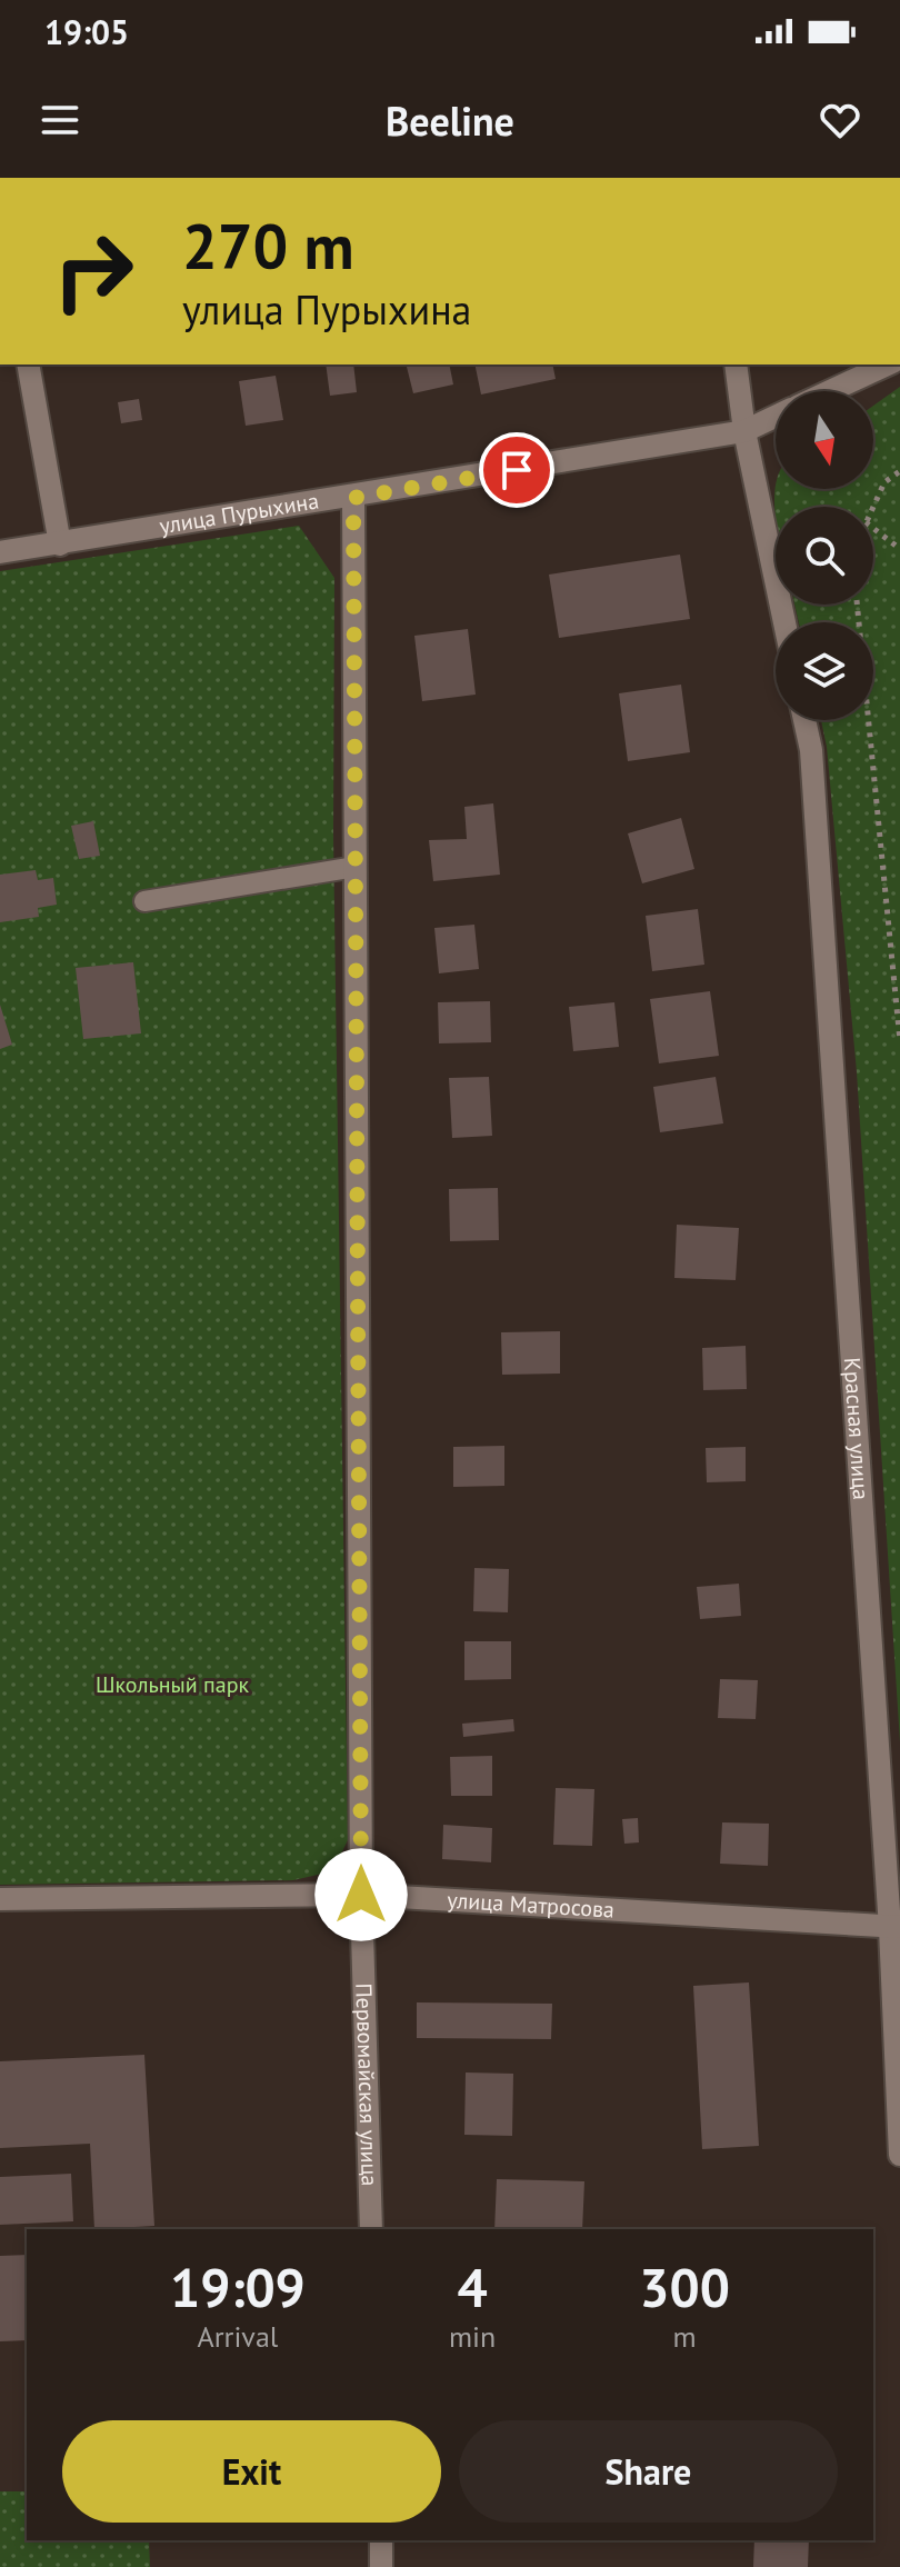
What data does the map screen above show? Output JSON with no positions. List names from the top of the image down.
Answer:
{
  "streets": {
    "street": [
      "улица Пурыхина",
      "Красная улица",
      "улица Матросова",
      "Первомайская улица"
    ]
  },
  "crossings": [
    ["улица Пурыхина", "Первомайская улица"],
    ["Красная улица", "улица Матросова"],
    ["улица Матросова", "Первомайская улица"]
  ],
  "parks": ["Школьный парк"],
  "north": "bottom",
  "page": {
    "status": "19:05",
    "header": "Beeline",
    "turn": ["270 m", "улица Пурыхина"],
    "eta": [
      "19:09",
      "Arrival",
      "4",
      "min",
      "300",
      "m"
    ],
    "buttons": ["Exit", "Share"]
  }
}
